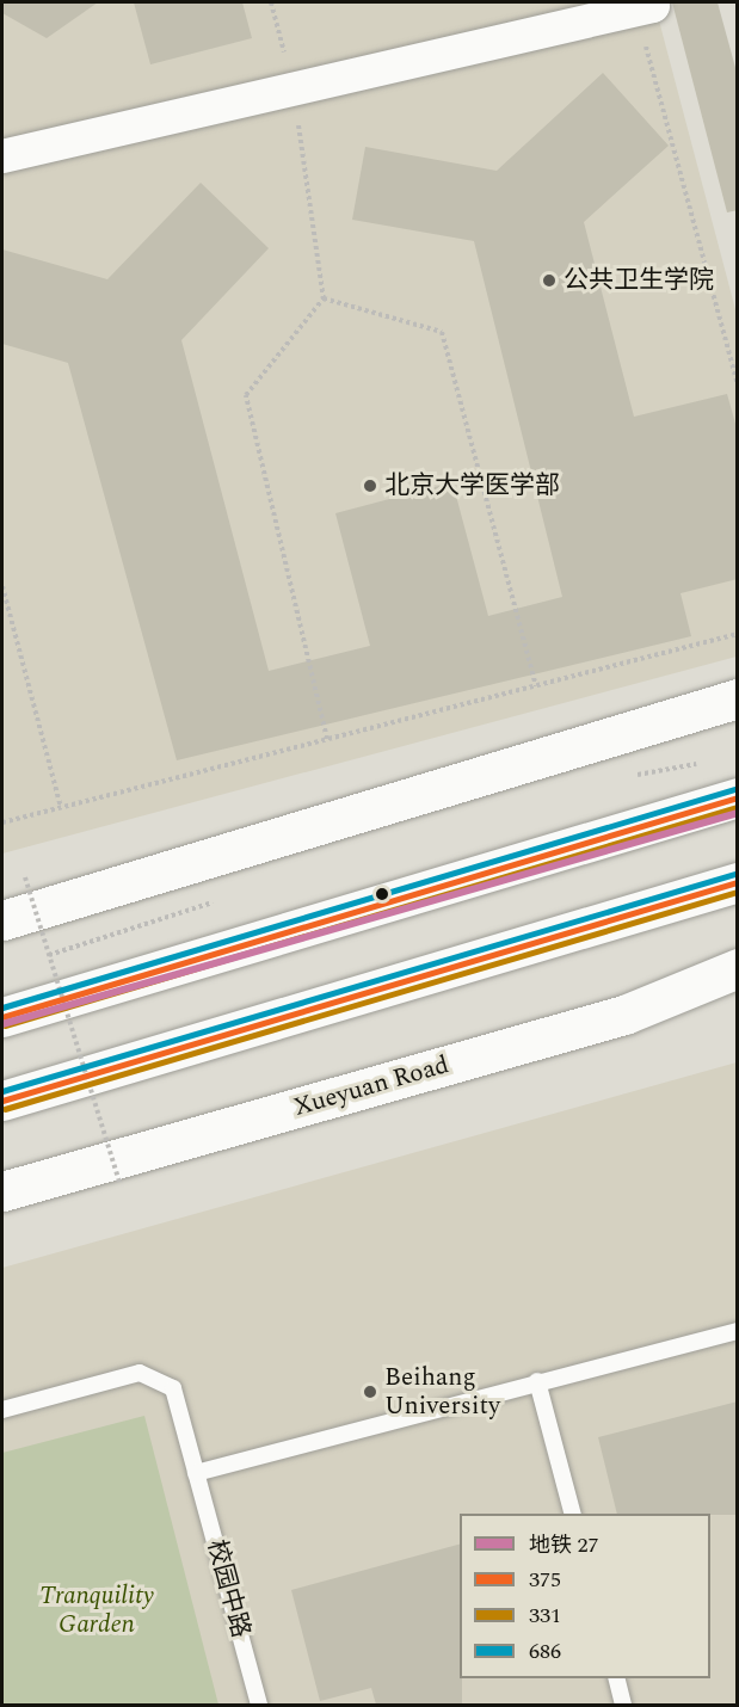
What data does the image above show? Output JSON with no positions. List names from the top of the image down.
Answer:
{
  "streets": {
    "main road": ["Xueyuan Road"],
    "lane": ["校园中路"]
  },
  "parks": ["Tranquility Garden"],
  "places": ["公共卫生学院", "北京大学医学部", "Beihang University"],
  "lines": [
    "transit line 686",
    "transit line 375",
    "transit line 331",
    "metro line 27"
  ],
  "legend": [
    "地铁 27",
    "375",
    "331",
    "686"
  ]
}
